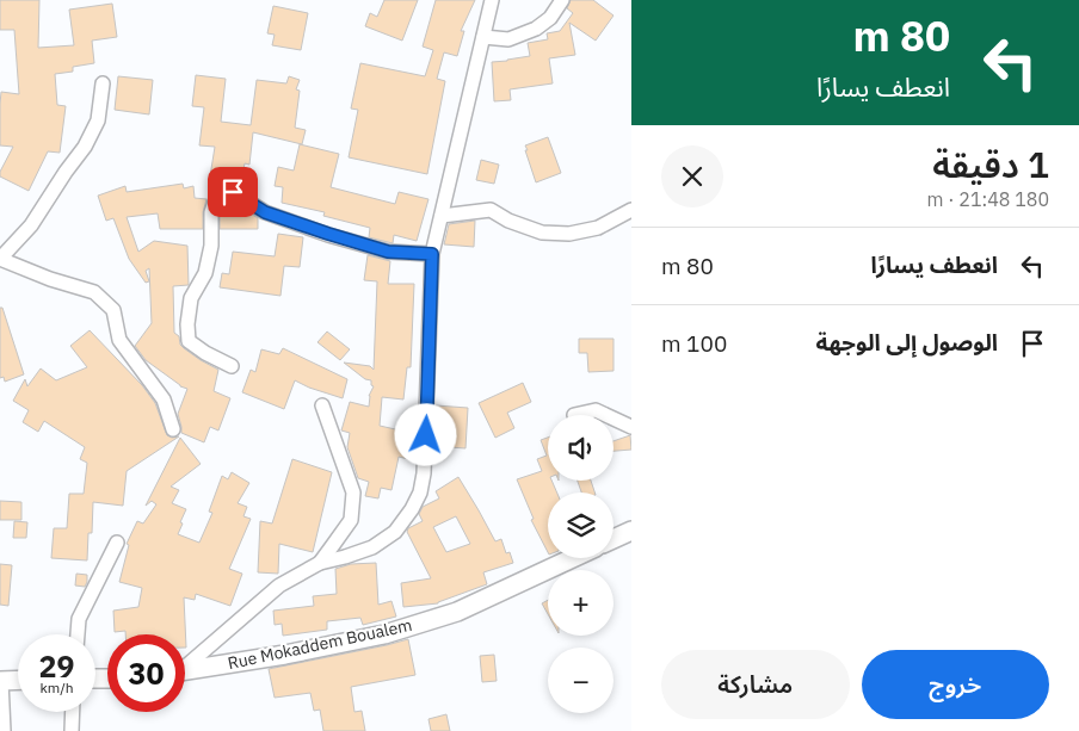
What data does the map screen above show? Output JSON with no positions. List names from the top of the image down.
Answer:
{
  "streets": {
    "street": ["Rue Mokaddem Boualem"]
  },
  "page": {
    "turn": ["80 m", "انعطف يسارًا"],
    "heading": ["1 دقيقة", "180 m · 21:48"],
    "list": [
      {
        "name": "انعطف يسارًا",
        "value": "80 m"
      },
      {
        "name": "الوصول إلى الوجهة",
        "value": "100 m"
      }
    ],
    "map_buttons": ["+", "−"],
    "speed": "29 km/h",
    "limit": "30",
    "buttons": ["خروج", "مشاركة"]
  }
}
